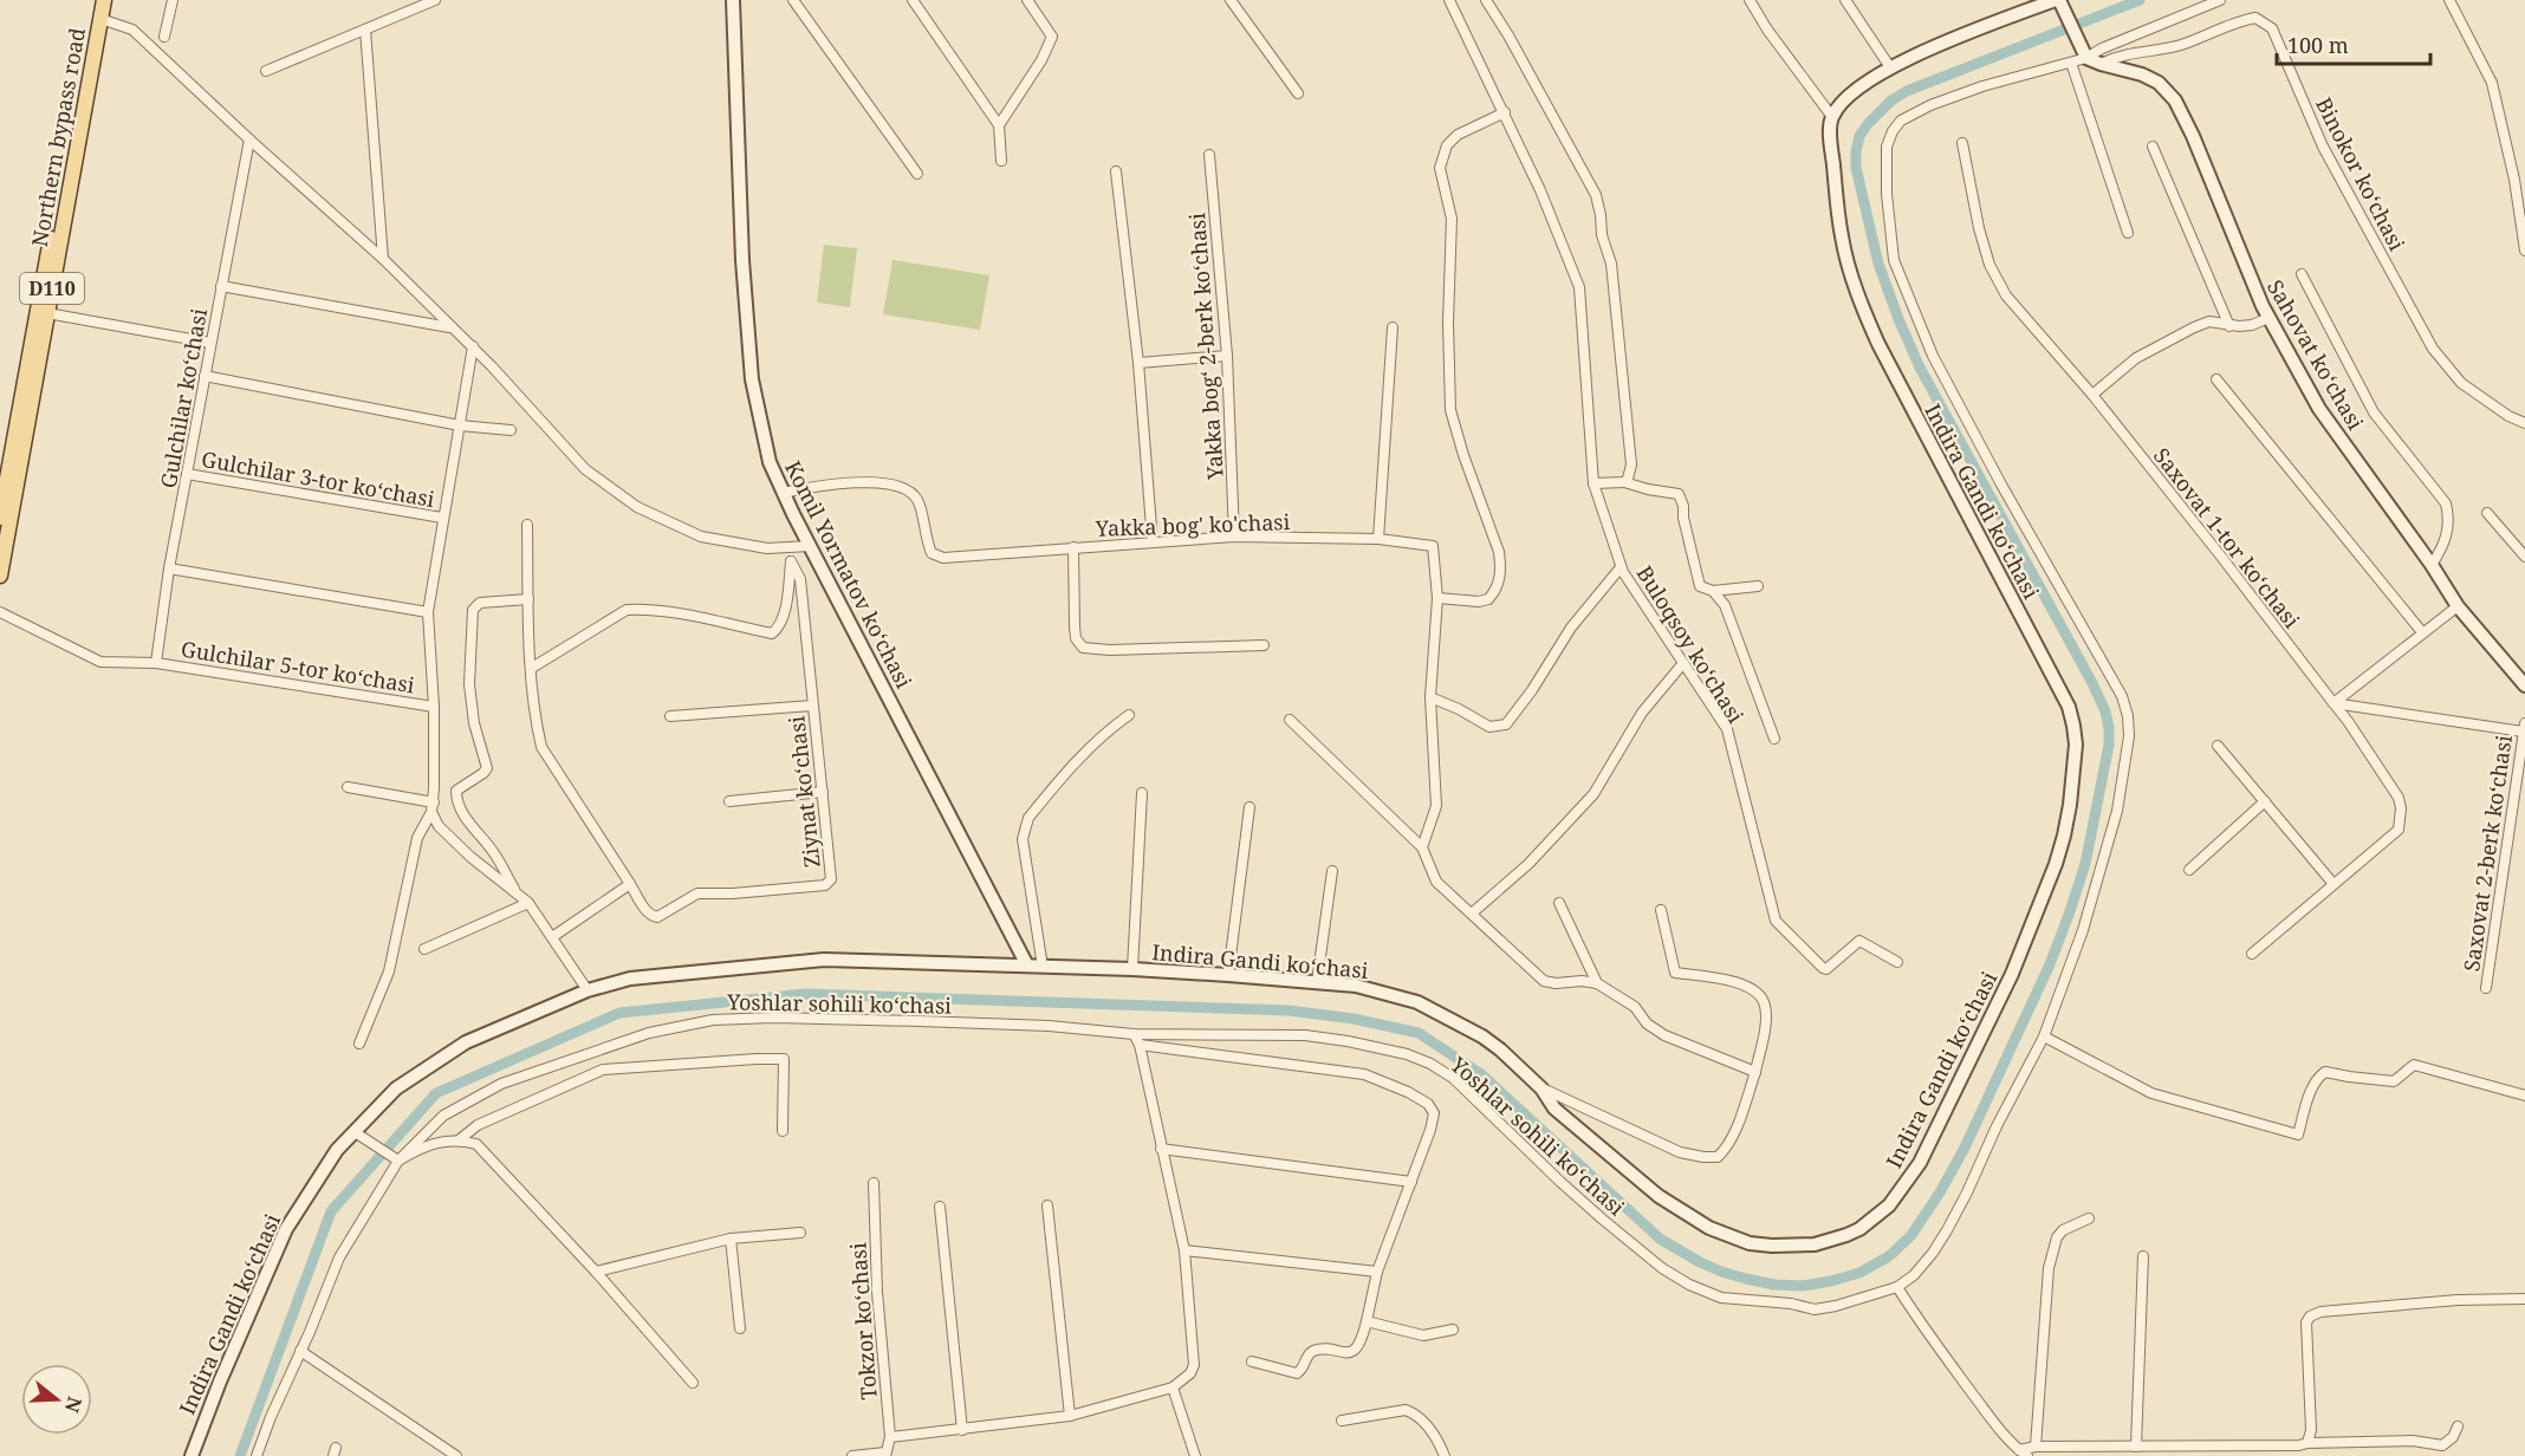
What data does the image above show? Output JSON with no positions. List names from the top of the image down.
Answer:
{
  "streets": {
    "main road": ["Northern bypass road", "D110"],
    "street": [
      "Binokor koʻchasi",
      "Yakka bogʻ 2-berk koʻchasi",
      "Sahovat koʻchasi",
      "Gulchilar koʻchasi",
      "Gulchilar 3-tor koʻchasi",
      "Indira Gandi koʻchasi",
      "Yakka bog' ko'chasi",
      "Saxovat 1-tor koʻchasi",
      "Komil Yormatov koʻchasi",
      "Buloqsoy koʻchasi",
      "Gulchilar 5-tor koʻchasi",
      "Ziynat koʻchasi",
      "Saxovat 2-berk koʻchasi",
      "Yoshlar sohili koʻchasi",
      "Tokzor koʻchasi"
    ]
  },
  "crossings": [
    ["Binokor koʻchasi", "Sahovat koʻchasi"],
    ["Yakka bogʻ 2-berk koʻchasi", "Yakka bog' ko'chasi"],
    ["Gulchilar koʻchasi", "Gulchilar 3-tor koʻchasi"],
    ["Gulchilar koʻchasi", "Gulchilar 5-tor koʻchasi"],
    ["Indira Gandi koʻchasi", "Komil Yormatov koʻchasi"],
    ["Yakka bog' ko'chasi", "Komil Yormatov koʻchasi"]
  ],
  "scale_bar": "100 m",
  "north": "right"
}
